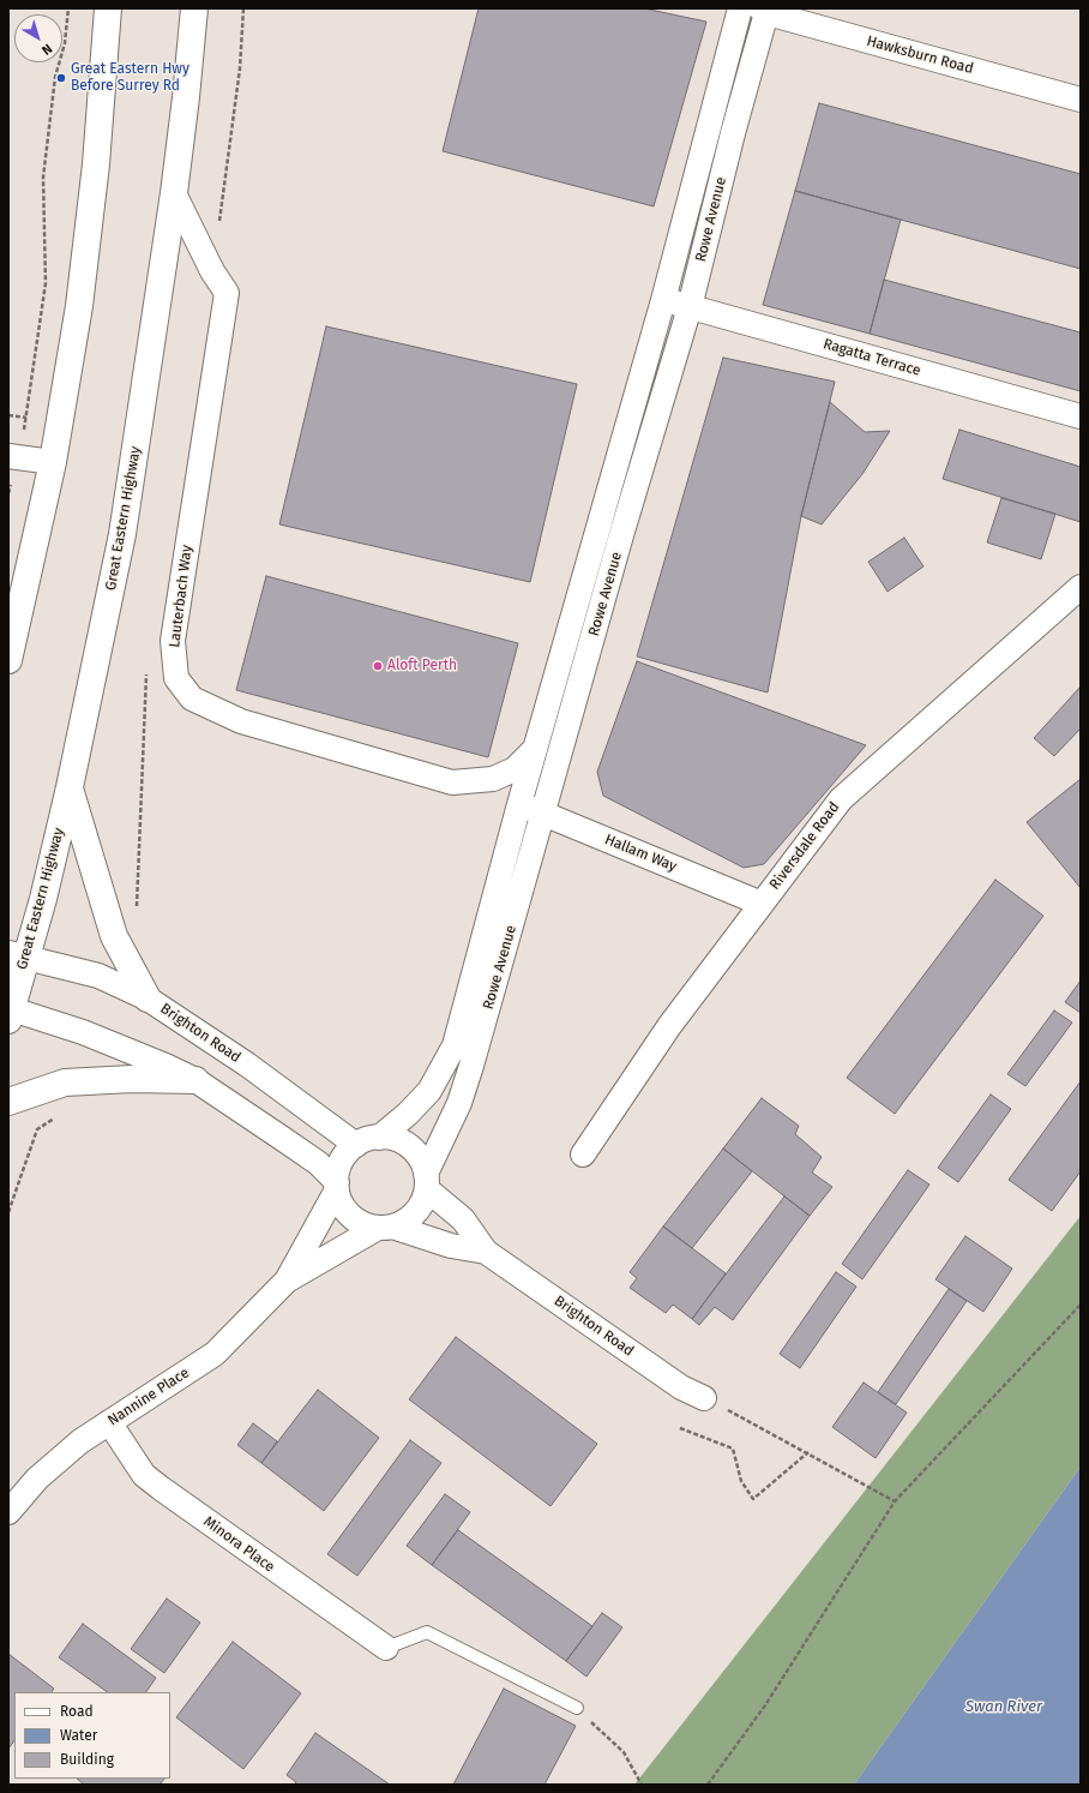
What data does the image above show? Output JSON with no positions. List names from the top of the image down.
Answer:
{
  "streets": {
    "highway": ["Great Eastern Highway"],
    "street": [
      "Hawksburn Road",
      "Rowe Avenue",
      "Ragatta Terrace",
      "Lauterbach Way",
      "Riversdale Road",
      "Hallam Way",
      "Brighton Road",
      "Nannine Place",
      "Minora Place"
    ]
  },
  "crossings": [
    ["Hawksburn Road", "Rowe Avenue"],
    ["Rowe Avenue", "Ragatta Terrace"],
    ["Rowe Avenue", "Lauterbach Way"],
    ["Rowe Avenue", "Hallam Way"],
    ["Rowe Avenue", "Brighton Road"],
    ["Rowe Avenue", "Nannine Place"],
    ["Great Eastern Highway", "Lauterbach Way"],
    ["Great Eastern Highway", "Brighton Road"],
    ["Riversdale Road", "Hallam Way"],
    ["Brighton Road", "Nannine Place"],
    ["Nannine Place", "Minora Place"]
  ],
  "water": ["Swan River"],
  "places": ["Great Eastern Hwy Before Surrey Rd", "Aloft Perth"],
  "legend": ["Road", "Water", "Building"],
  "north": "bottom right"
}
